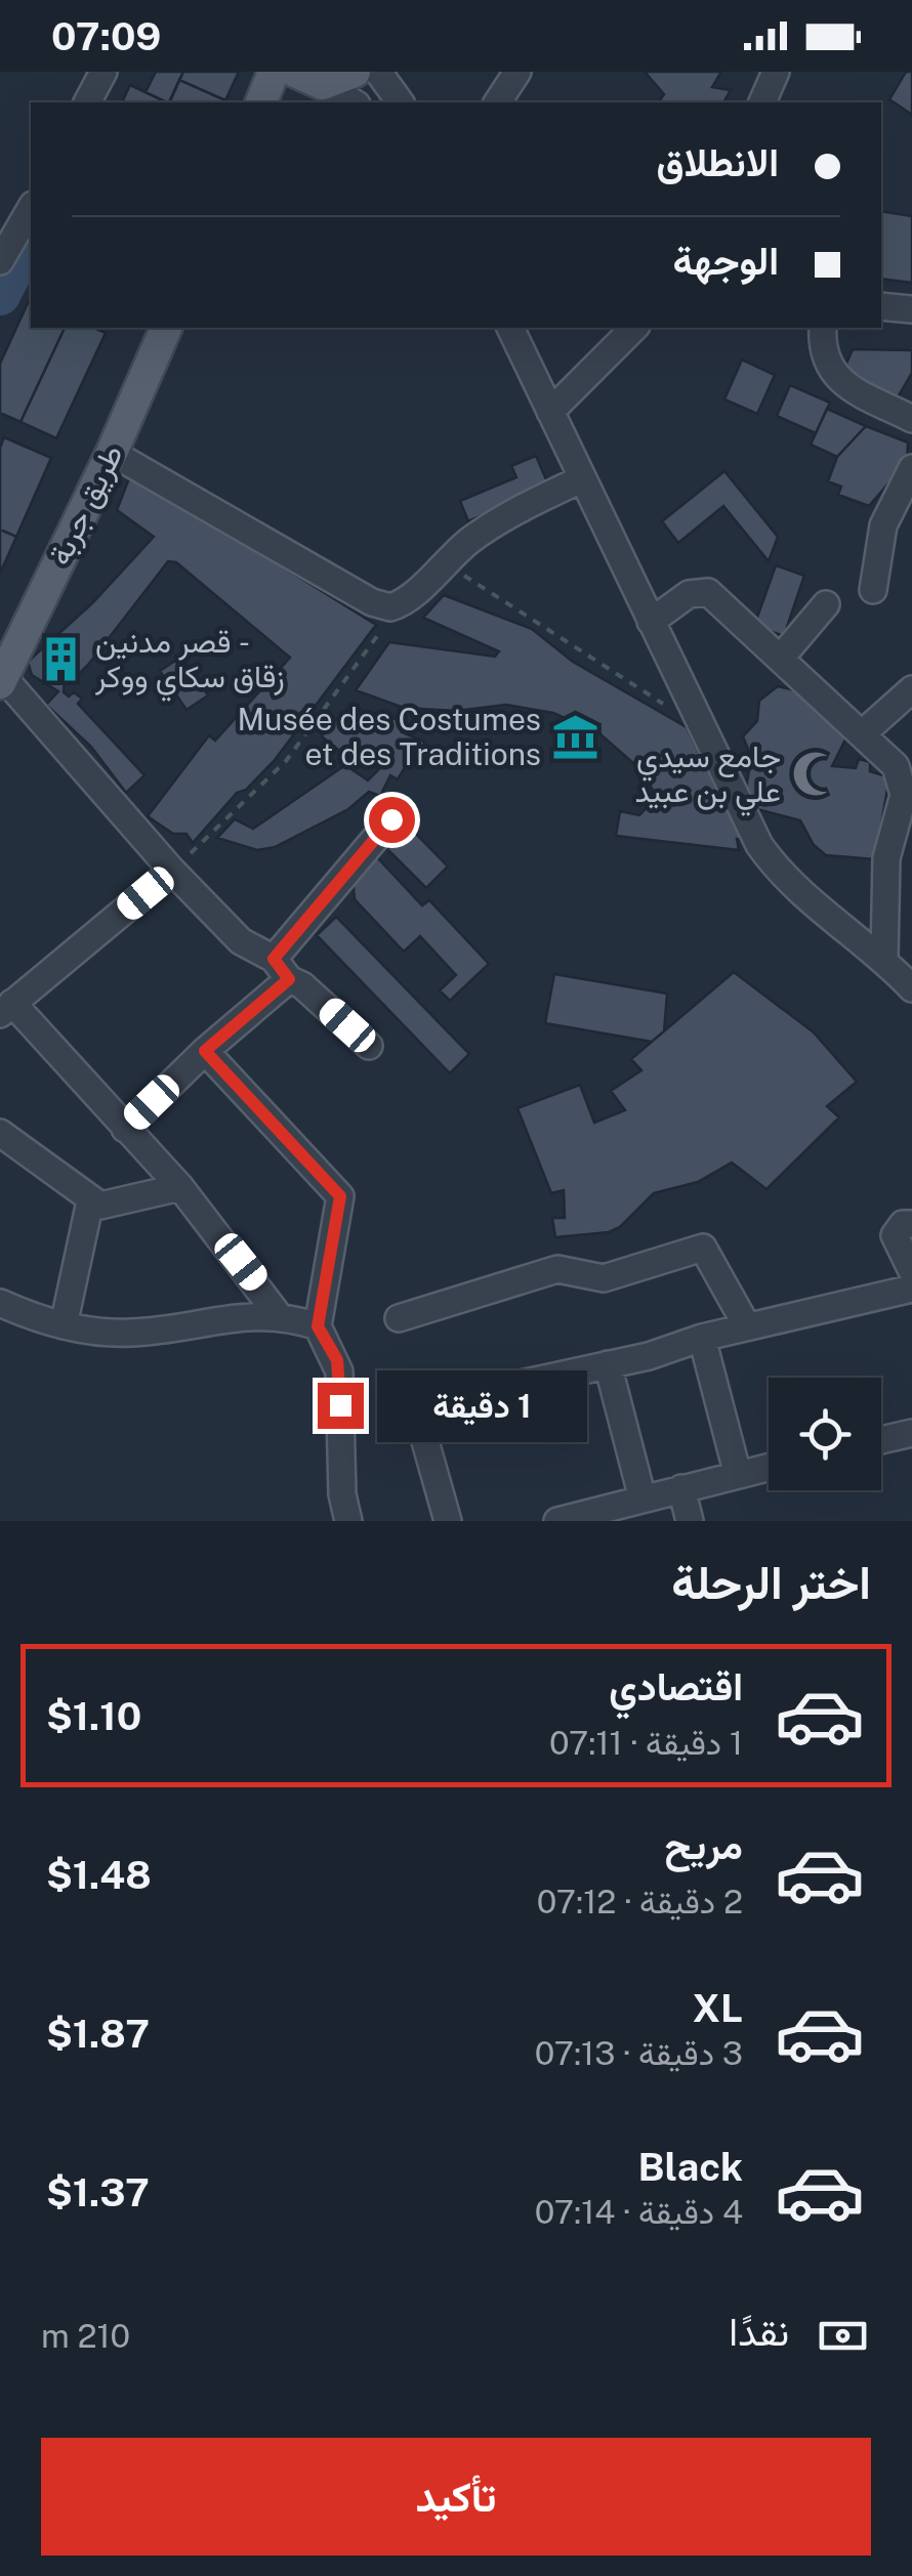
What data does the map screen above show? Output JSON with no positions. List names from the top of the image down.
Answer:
{
  "streets": {
    "main road": ["طريق جربة"]
  },
  "places": {
    "building": ["قصر مدنين - زقاق سكاي ووكر"],
    "museum": ["Musée des Costumes et des Traditions"],
    "mosque": ["جامع سيدي علي بن عبيد"]
  },
  "page": {
    "status": "07:09",
    "banner": ["الانطلاق", "الوجهة"],
    "bubble": "1 دقيقة",
    "heading": "اختر الرحلة",
    "list": [
      {
        "name": "اقتصادي",
        "note": "1 دقيقة · 07:11",
        "value": "$1.10"
      },
      {
        "name": "مريح",
        "note": "2 دقيقة · 07:12",
        "value": "$1.48"
      },
      {
        "name": "XL",
        "note": "3 دقيقة · 07:13",
        "value": "$1.87"
      },
      {
        "name": "Black",
        "note": "4 دقيقة · 07:14",
        "value": "$1.37"
      }
    ],
    "pay": ["نقدًا", "210 m"],
    "buttons": "تأكيد"
  }
}
